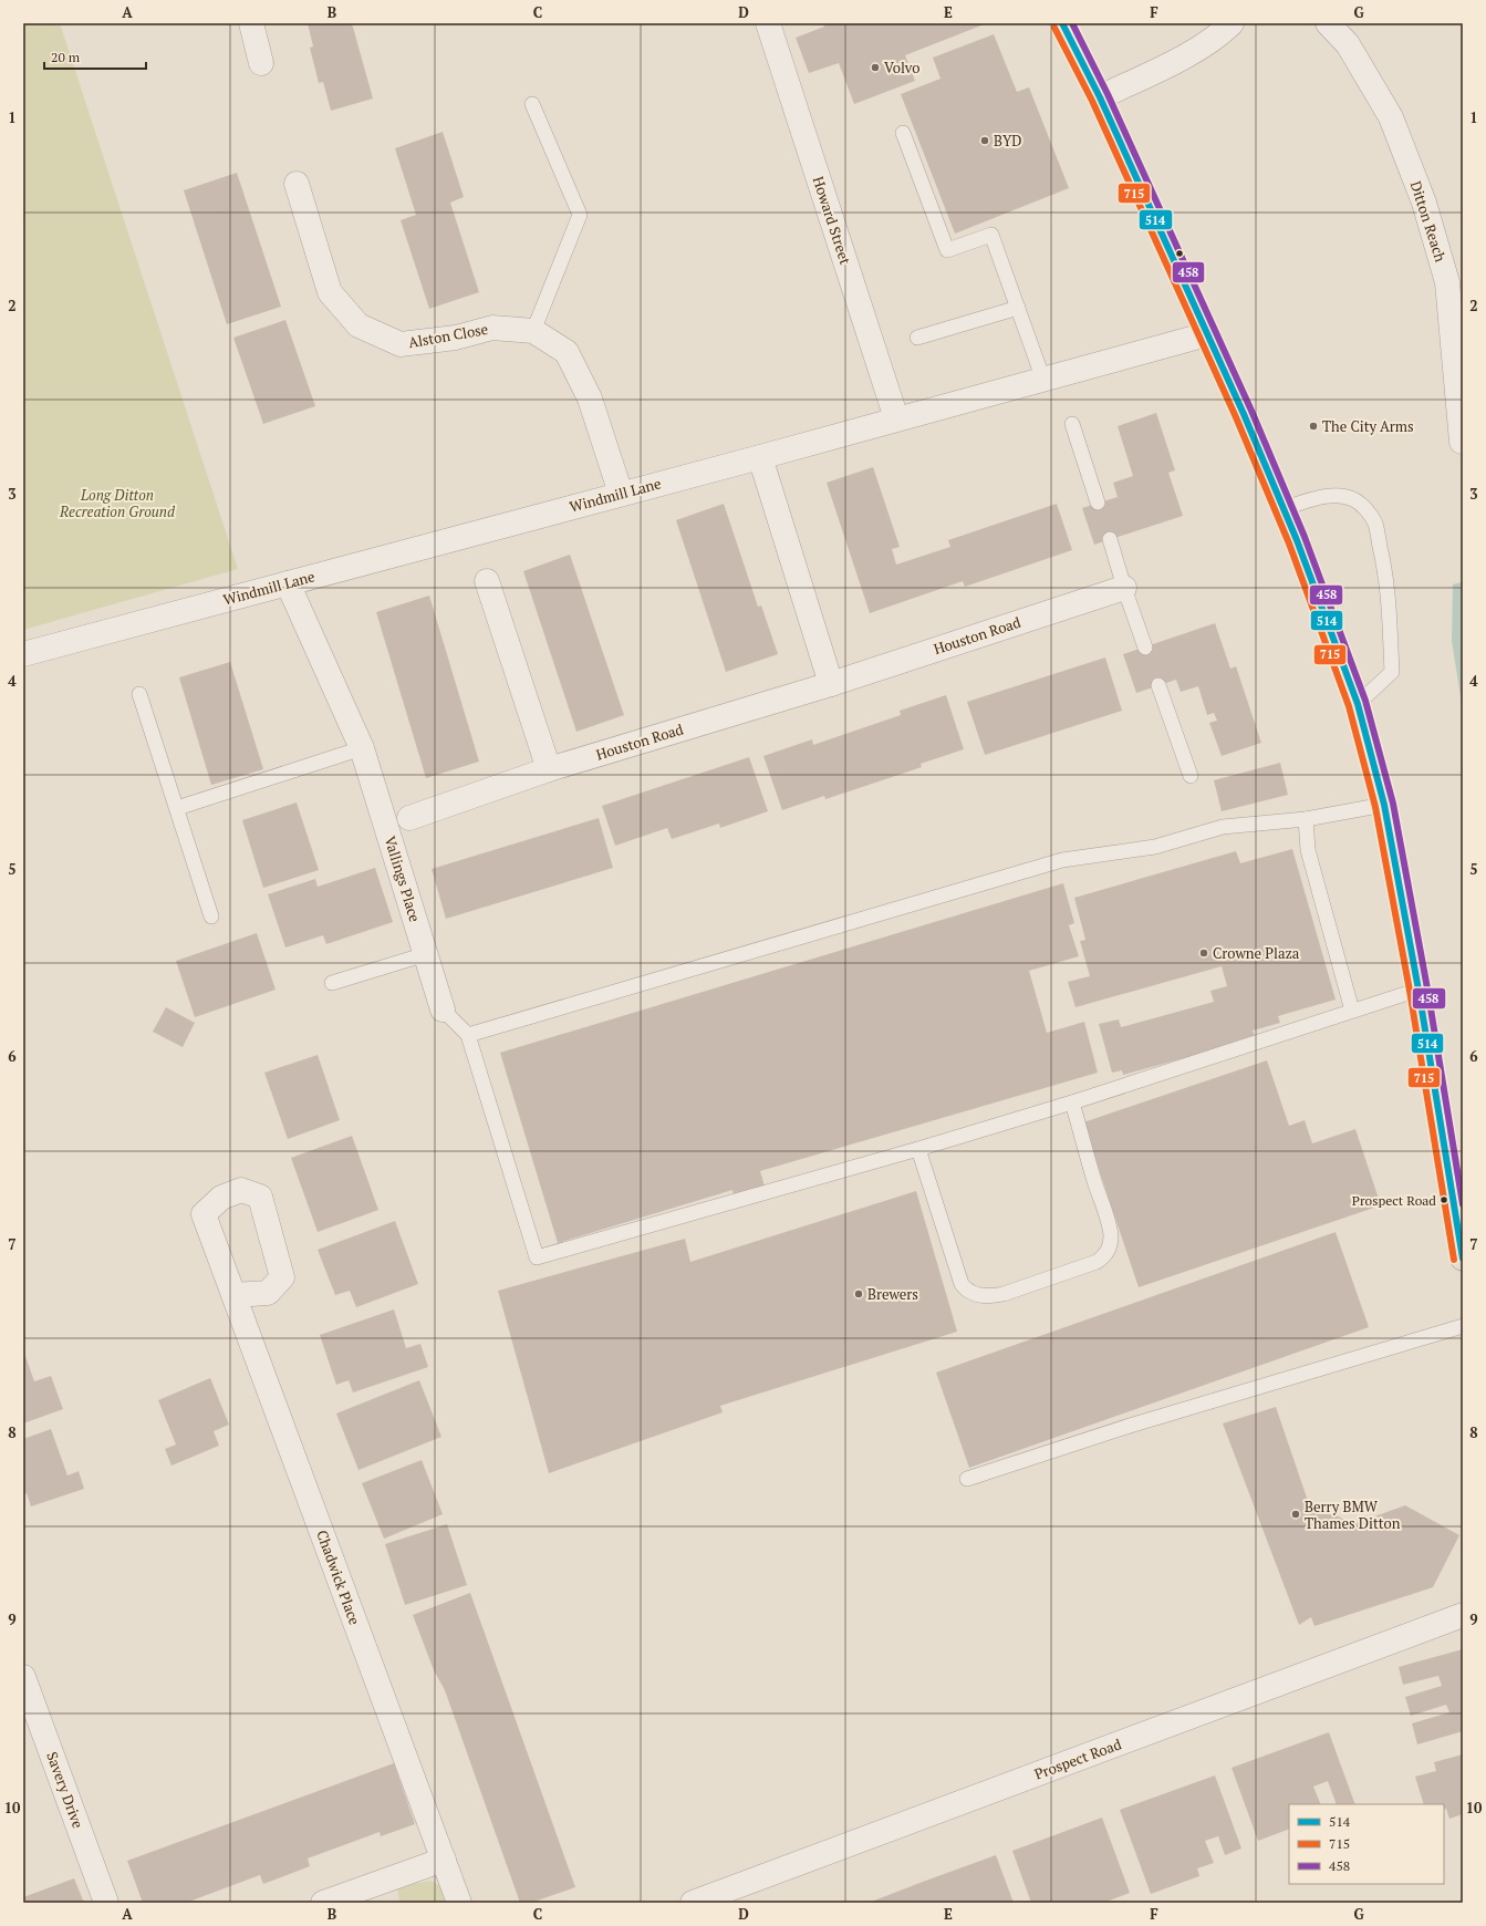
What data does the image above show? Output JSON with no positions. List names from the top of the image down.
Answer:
{
  "streets": {
    "street": [
      "Howard Street",
      "Ditton Reach",
      "Alston Close",
      "Windmill Lane",
      "Houston Road",
      "Vallings Place",
      "Chadwick Place",
      "Prospect Road",
      "Savery Drive"
    ]
  },
  "crossings": [
    ["Howard Street", "Windmill Lane"],
    ["Alston Close", "Windmill Lane"],
    ["Windmill Lane", "Vallings Place"]
  ],
  "parks": ["Long Ditton Recreation Ground"],
  "places": [
    "Volvo",
    "BYD",
    "The City Arms",
    "Crowne Plaza",
    "Prospect Road",
    "Brewers",
    "Berry BMW Thames Ditton"
  ],
  "lines": ["transit line 514", "transit line 458", "transit line 715"],
  "legend": ["514", "715", "458"],
  "scale_bar": "20 m",
  "grid": {
    "columns": [
      "A",
      "B",
      "C",
      "D",
      "E",
      "F",
      "G"
    ],
    "rows": [
      "1",
      "2",
      "3",
      "4",
      "5",
      "6",
      "7",
      "8",
      "9",
      "10"
    ]
  }
}
